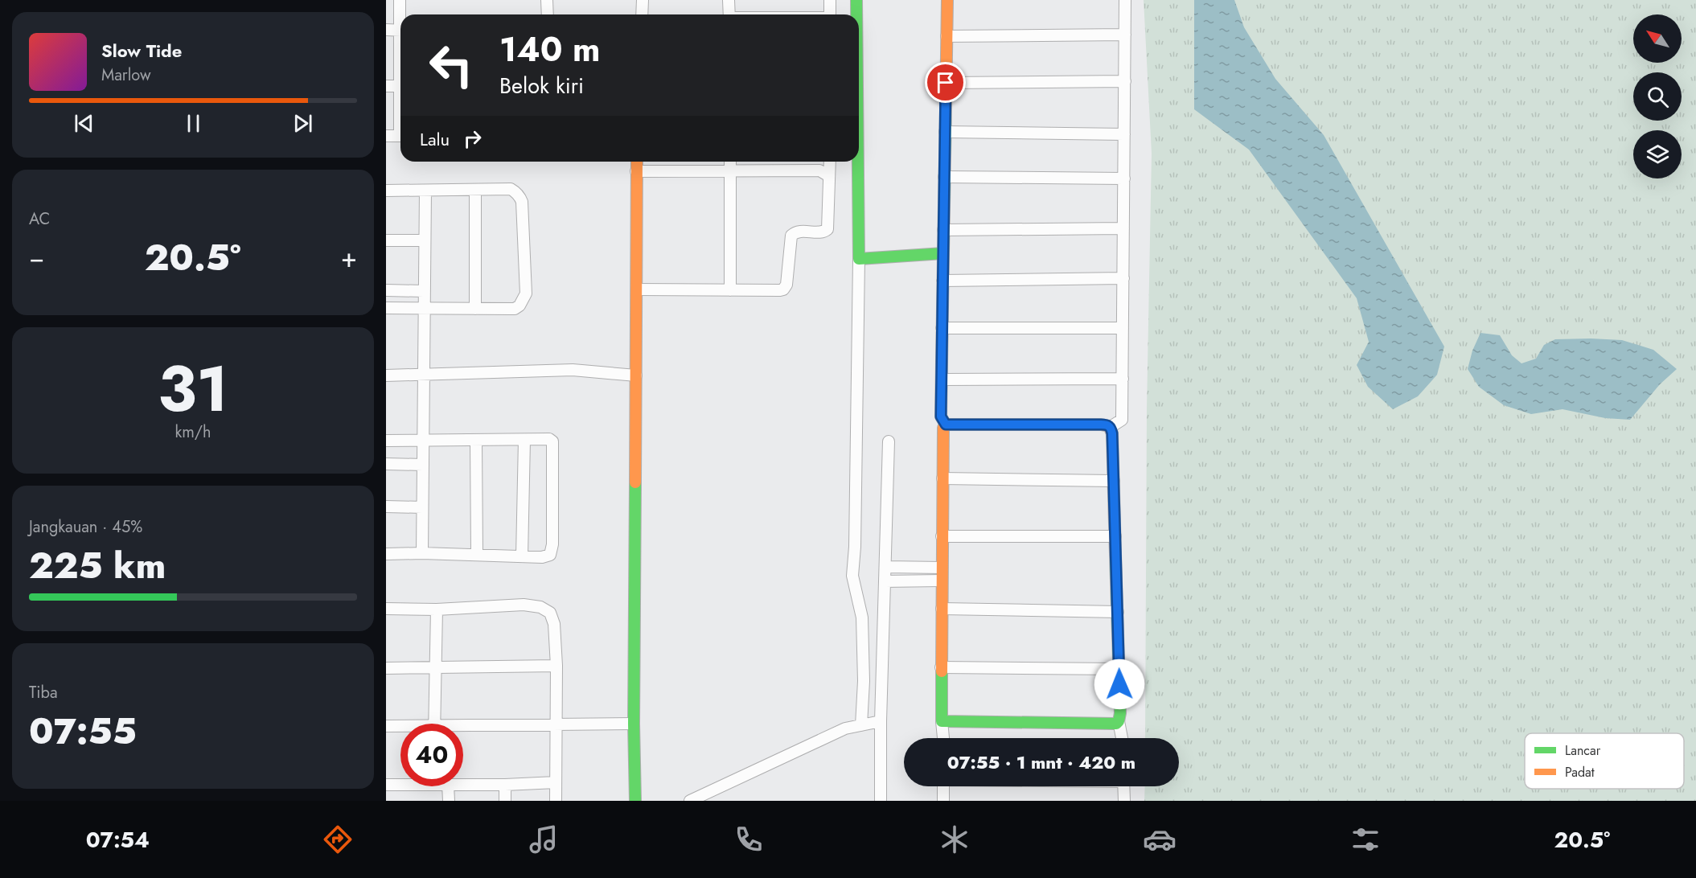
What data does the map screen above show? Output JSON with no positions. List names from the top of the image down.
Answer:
{
  "legend": ["Lancar", "Padat"],
  "north": "top left",
  "page": {
    "turn": ["140 m", "Belok kiri"],
    "song": ["Slow Tide", "Marlow"],
    "then": "Lalu",
    "tile": [
      "AC",
      ["31", "km/h"],
      ["Jangkauan · 45%", "225 km"],
      ["Tiba", "07:55"]
    ],
    "heat": ["−", "20.5°", "+"],
    "limit": "40",
    "trip": "07:55 · 1 mnt · 420 m",
    "tabs": ["07:54", "20.5°"]
  }
}
